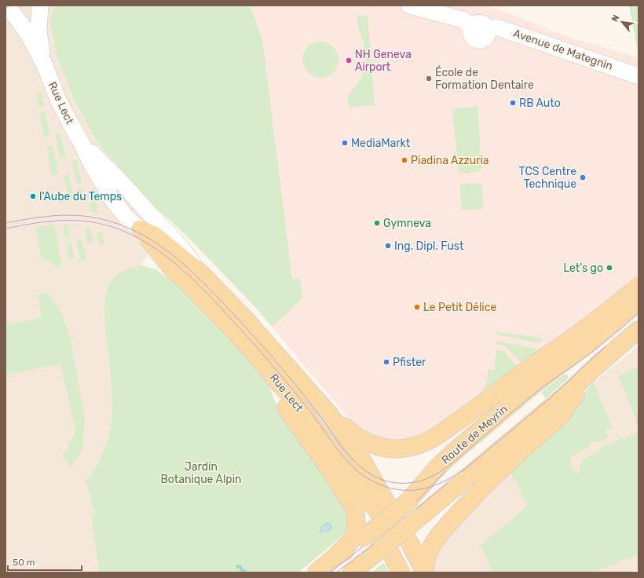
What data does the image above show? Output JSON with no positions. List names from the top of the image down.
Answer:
{
  "streets": {
    "main road": ["Avenue de Mategnin", "Rue Lect", "Route de Meyrin"]
  },
  "parks": ["Jardin Botanique Alpin"],
  "places": [
    "NH Geneva Airport",
    "École de Formation Dentaire",
    "RB Auto",
    "MediaMarkt",
    "Piadina Azzuria",
    "TCS Centre Technique",
    "l'Aube du Temps",
    "Gymneva",
    "Ing. Dipl. Fust",
    "Let's go",
    "Le Petit Délice",
    "Pfister"
  ],
  "scale_bar": "50 m",
  "north": "top left"
}
